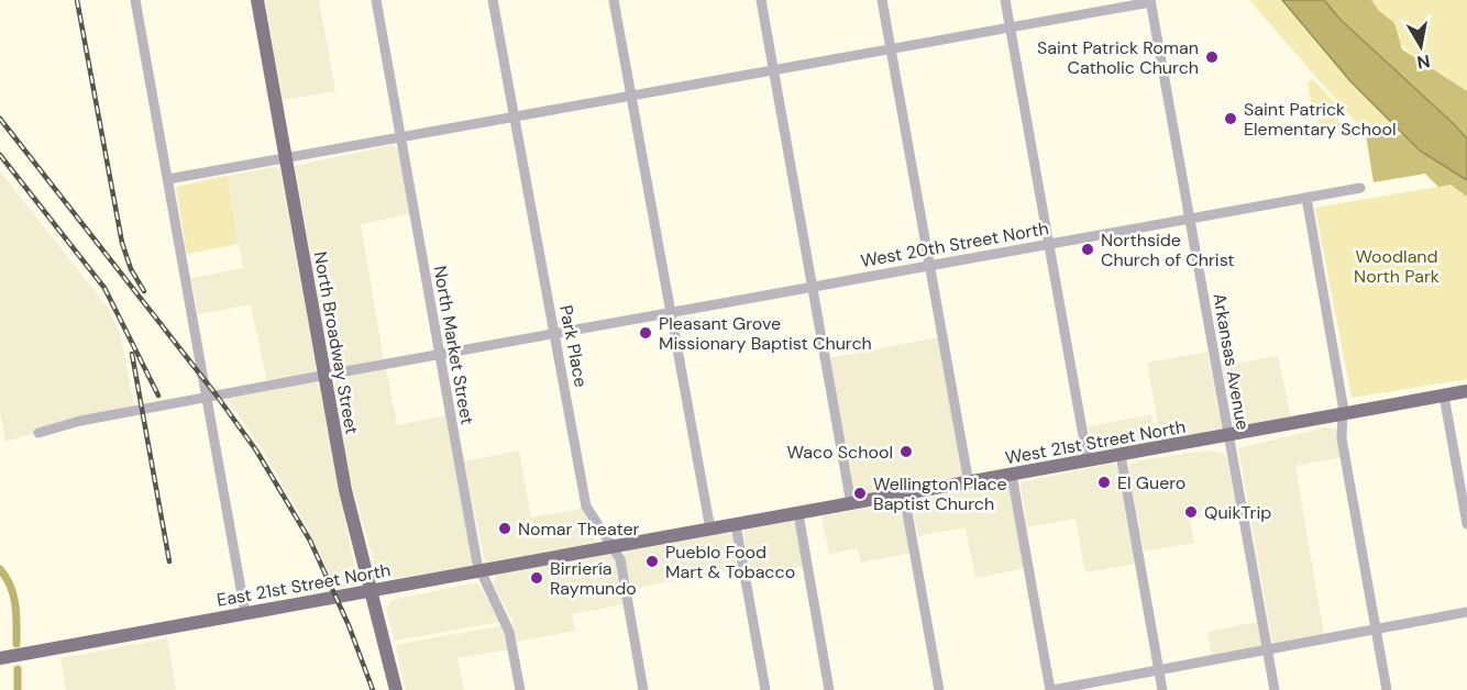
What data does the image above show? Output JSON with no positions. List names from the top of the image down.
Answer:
{
  "streets": {
    "main road": ["North Broadway Street", "West 21st Street North", "East 21st Street North"],
    "street": [
      "West 20th Street North",
      "North Market Street",
      "Park Place",
      "Arkansas Avenue"
    ]
  },
  "crossings": [
    ["West 20th Street North", "North Broadway Street"],
    ["West 20th Street North", "North Market Street"],
    ["West 20th Street North", "Park Place"],
    ["West 20th Street North", "Arkansas Avenue"],
    ["North Broadway Street", "East 21st Street North"],
    ["North Market Street", "East 21st Street North"],
    ["Park Place", "West 21st Street North"],
    ["Park Place", "East 21st Street North"],
    ["Arkansas Avenue", "West 21st Street North"],
    ["West 21st Street North", "East 21st Street North"]
  ],
  "parks": ["Woodland North Park"],
  "places": [
    "Saint Patrick Roman Catholic Church",
    "Saint Patrick Elementary School",
    "Northside Church of Christ",
    "Pleasant Grove Missionary Baptist Church",
    "Waco School",
    "El Guero",
    "Wellington Place Baptist Church",
    "QuikTrip",
    "Nomar Theater",
    "Pueblo Food Mart & Tobacco",
    "Birriería Raymundo"
  ],
  "north": "bottom"
}
